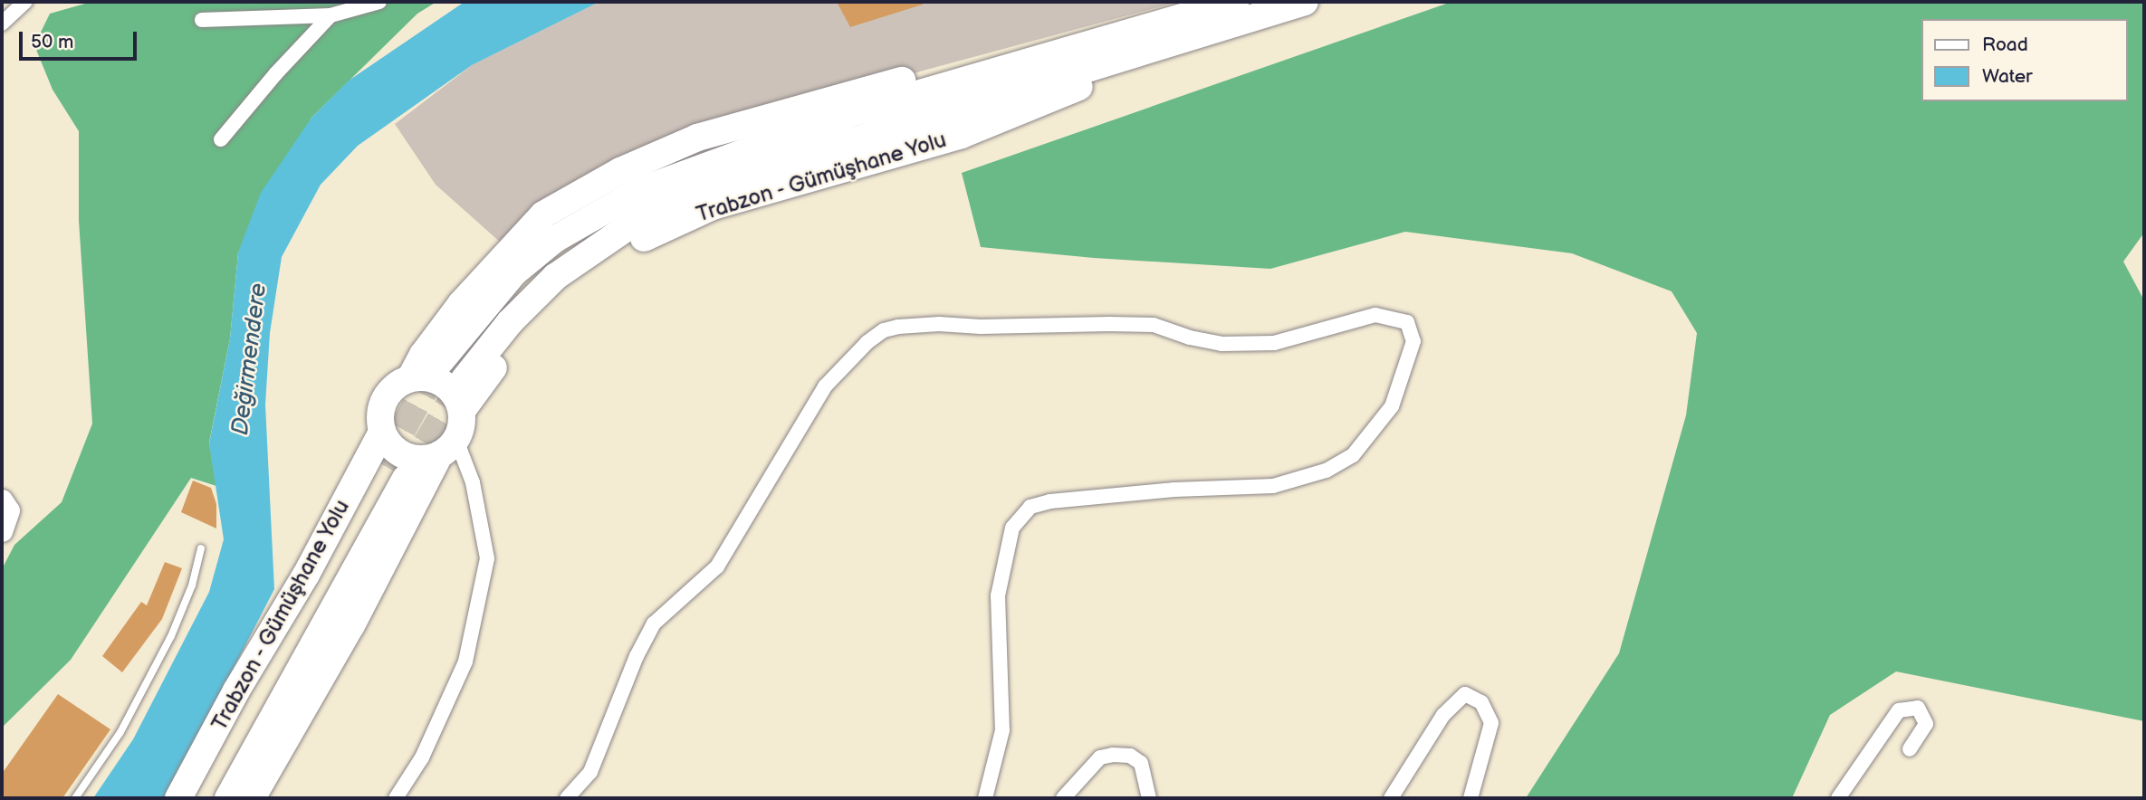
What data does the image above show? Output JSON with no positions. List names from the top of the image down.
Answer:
{
  "streets": {
    "highway": ["Trabzon - Gümüşhane Yolu"]
  },
  "water": ["Değirmendere"],
  "legend": ["Road", "Water"],
  "scale_bar": "50 m"
}
